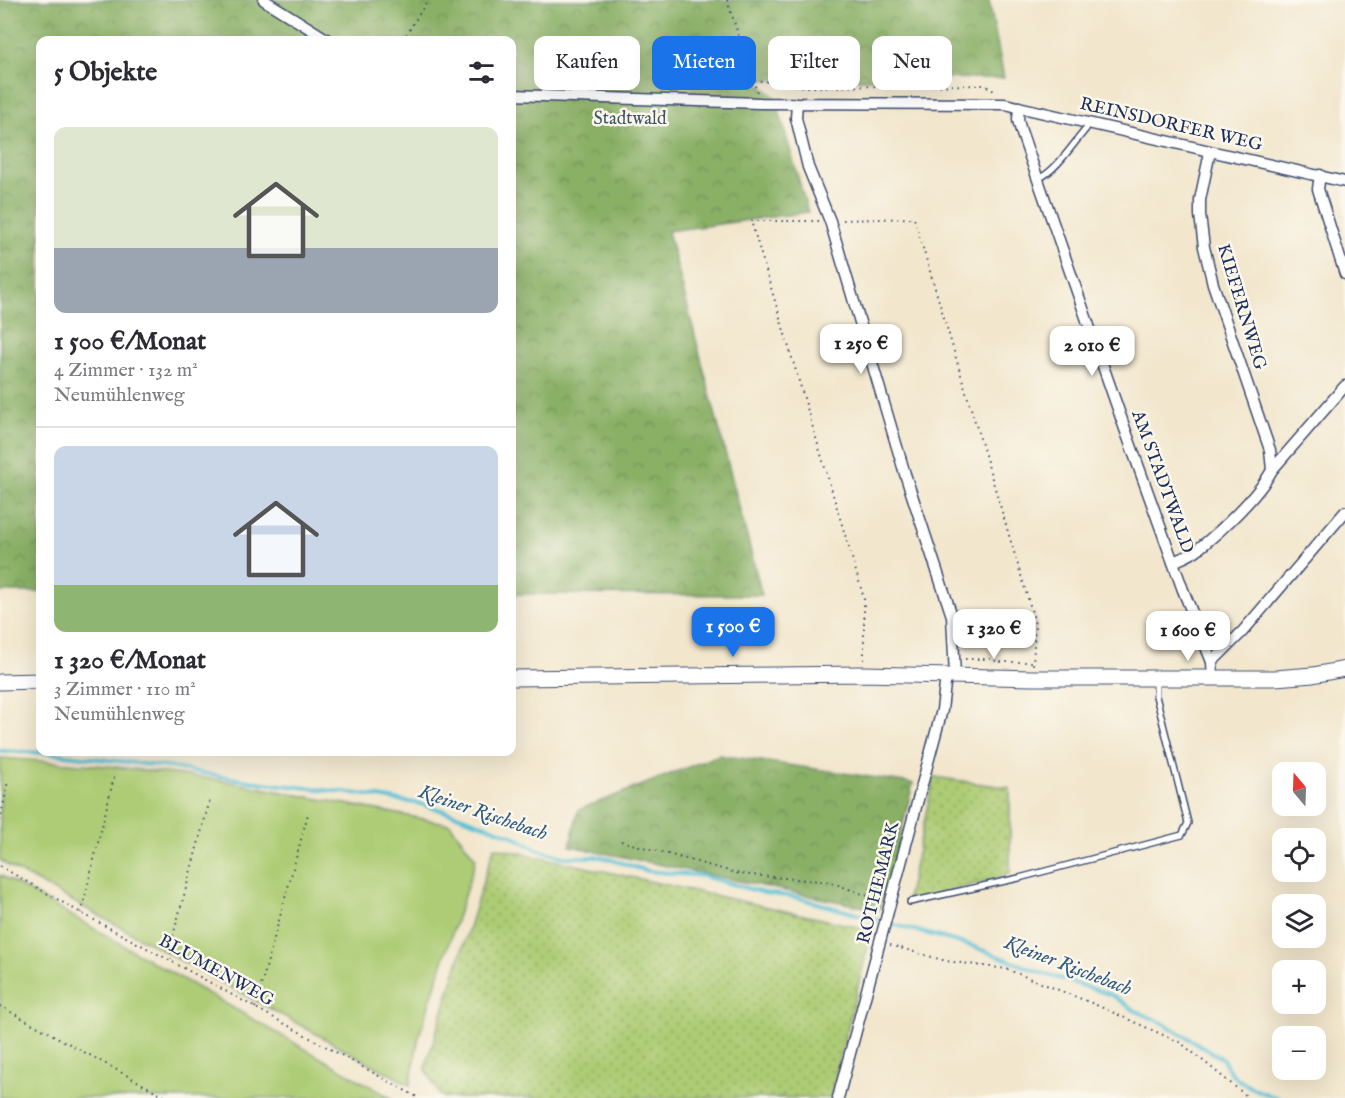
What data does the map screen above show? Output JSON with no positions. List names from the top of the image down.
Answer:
{
  "streets": {
    "street": [
      "REINSDORFER WEG",
      "KIEFERNWEG",
      "AM STADTWALD",
      "ROTHEMARK"
    ],
    "path": ["BLUMENWEG"]
  },
  "crossings": [
    ["REINSDORFER WEG", "KIEFERNWEG"],
    ["REINSDORFER WEG", "AM STADTWALD"],
    ["REINSDORFER WEG", "ROTHEMARK"]
  ],
  "water": ["Kleiner Rischebach"],
  "parks": ["Stadtwald"],
  "north": "top",
  "page": {
    "chip": [
      "Kaufen",
      "Mieten",
      "Filter",
      "Neu"
    ],
    "heading": "5 Objekte",
    "list": [
      {
        "name": "1 500 €/Monat",
        "note": "4 Zimmer · 132 m² · Neumühlenweg"
      },
      {
        "name": "1 320 €/Monat",
        "note": "3 Zimmer · 110 m² · Neumühlenweg"
      }
    ],
    "price": [
      "1 250 €",
      "2 010 €",
      "1 500 €",
      "1 320 €",
      "1 600 €"
    ],
    "map_buttons": ["+", "−"]
  }
}
